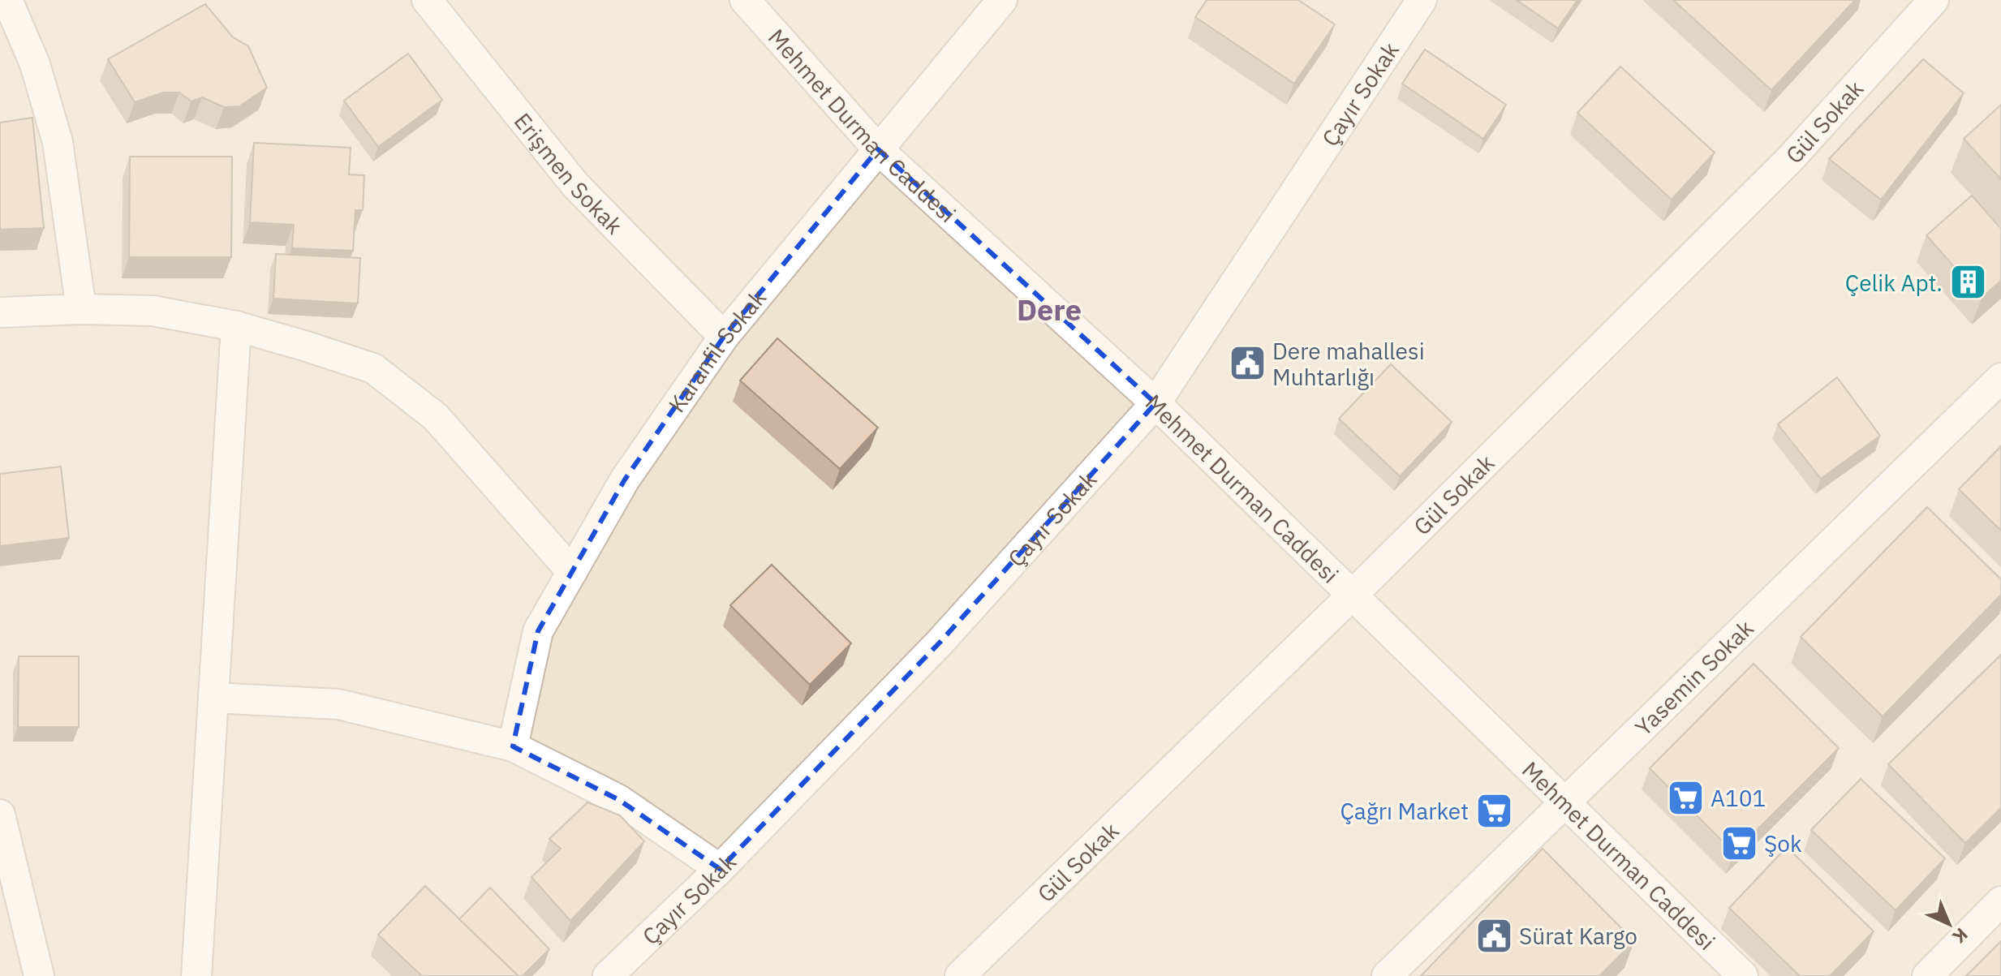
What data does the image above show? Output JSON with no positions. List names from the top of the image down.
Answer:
{
  "streets": {
    "street": [
      "Çayır Sokak",
      "Gül Sokak",
      "Mehmet Durman Caddesi",
      "Erişmen Sokak",
      "Karanfil Sokak",
      "Yasemin Sokak"
    ]
  },
  "crossings": [
    ["Çayır Sokak", "Mehmet Durman Caddesi"],
    ["Gül Sokak", "Mehmet Durman Caddesi"],
    ["Mehmet Durman Caddesi", "Karanfil Sokak"],
    ["Mehmet Durman Caddesi", "Yasemin Sokak"],
    ["Erişmen Sokak", "Karanfil Sokak"]
  ],
  "districts": ["Dere"],
  "places": {
    "building": ["Çelik Apt."],
    "public building": ["Dere mahallesi Muhtarlığı", "Sürat Kargo"],
    "supermarket": ["A101", "Çağrı Market", "Şok"]
  },
  "north": "bottom right"
}
